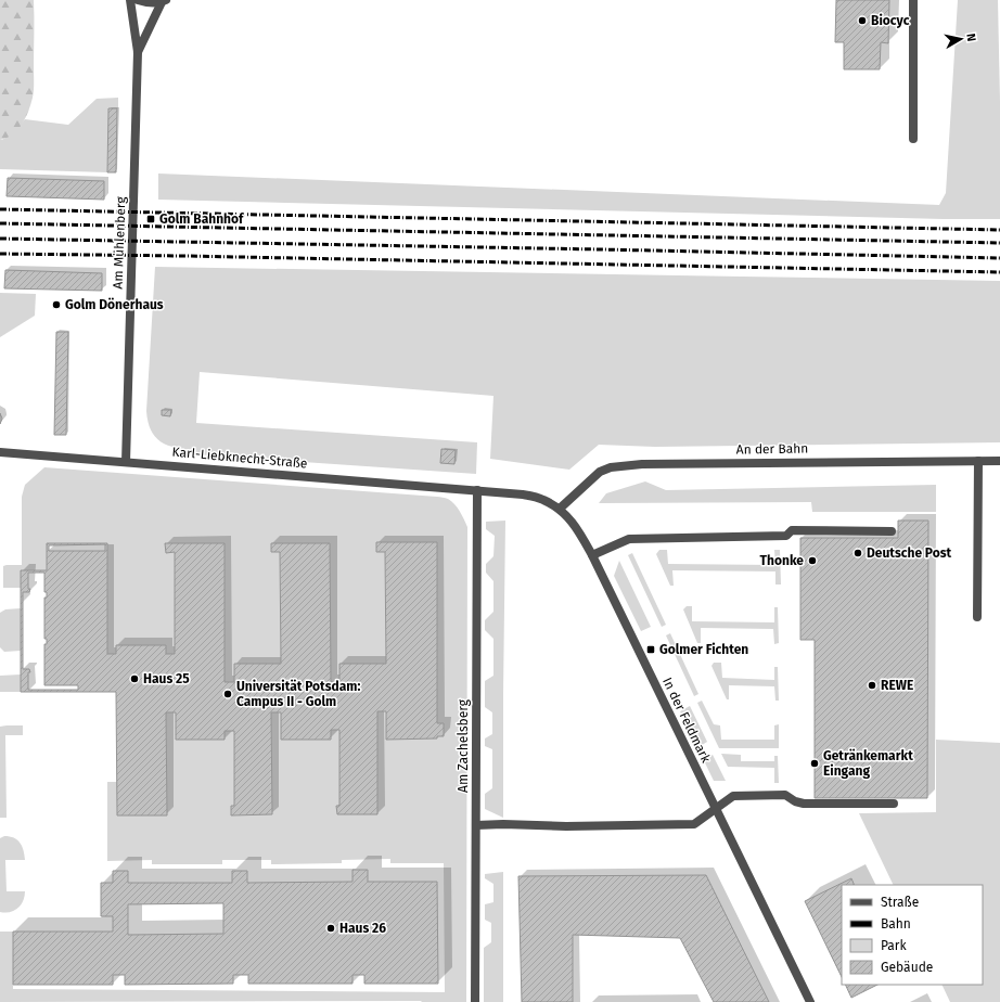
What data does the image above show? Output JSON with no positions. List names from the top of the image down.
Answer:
{
  "streets": {
    "street": [
      "Am Mühlenberg",
      "An der Bahn",
      "Karl-Liebknecht-Straße",
      "In der Feldmark",
      "Am Zachelsberg"
    ]
  },
  "crossings": [
    ["Am Mühlenberg", "Karl-Liebknecht-Straße"],
    ["An der Bahn", "In der Feldmark"],
    ["Karl-Liebknecht-Straße", "In der Feldmark"],
    ["Karl-Liebknecht-Straße", "Am Zachelsberg"],
    ["In der Feldmark", "Am Zachelsberg"]
  ],
  "places": {
    "other": [
      "Biocyc",
      "Golm Dönerhaus",
      "Deutsche Post",
      "Thonke",
      "Haus 25",
      "REWE",
      "Universität Potsdam: Campus II - Golm",
      "Getränkemarkt Eingang",
      "Haus 26"
    ],
    "transit": ["Golm Bahnhof", "Golmer Fichten"]
  },
  "legend": [
    "Straße",
    "Bahn",
    "Park",
    "Gebäude"
  ],
  "north": "right"
}
